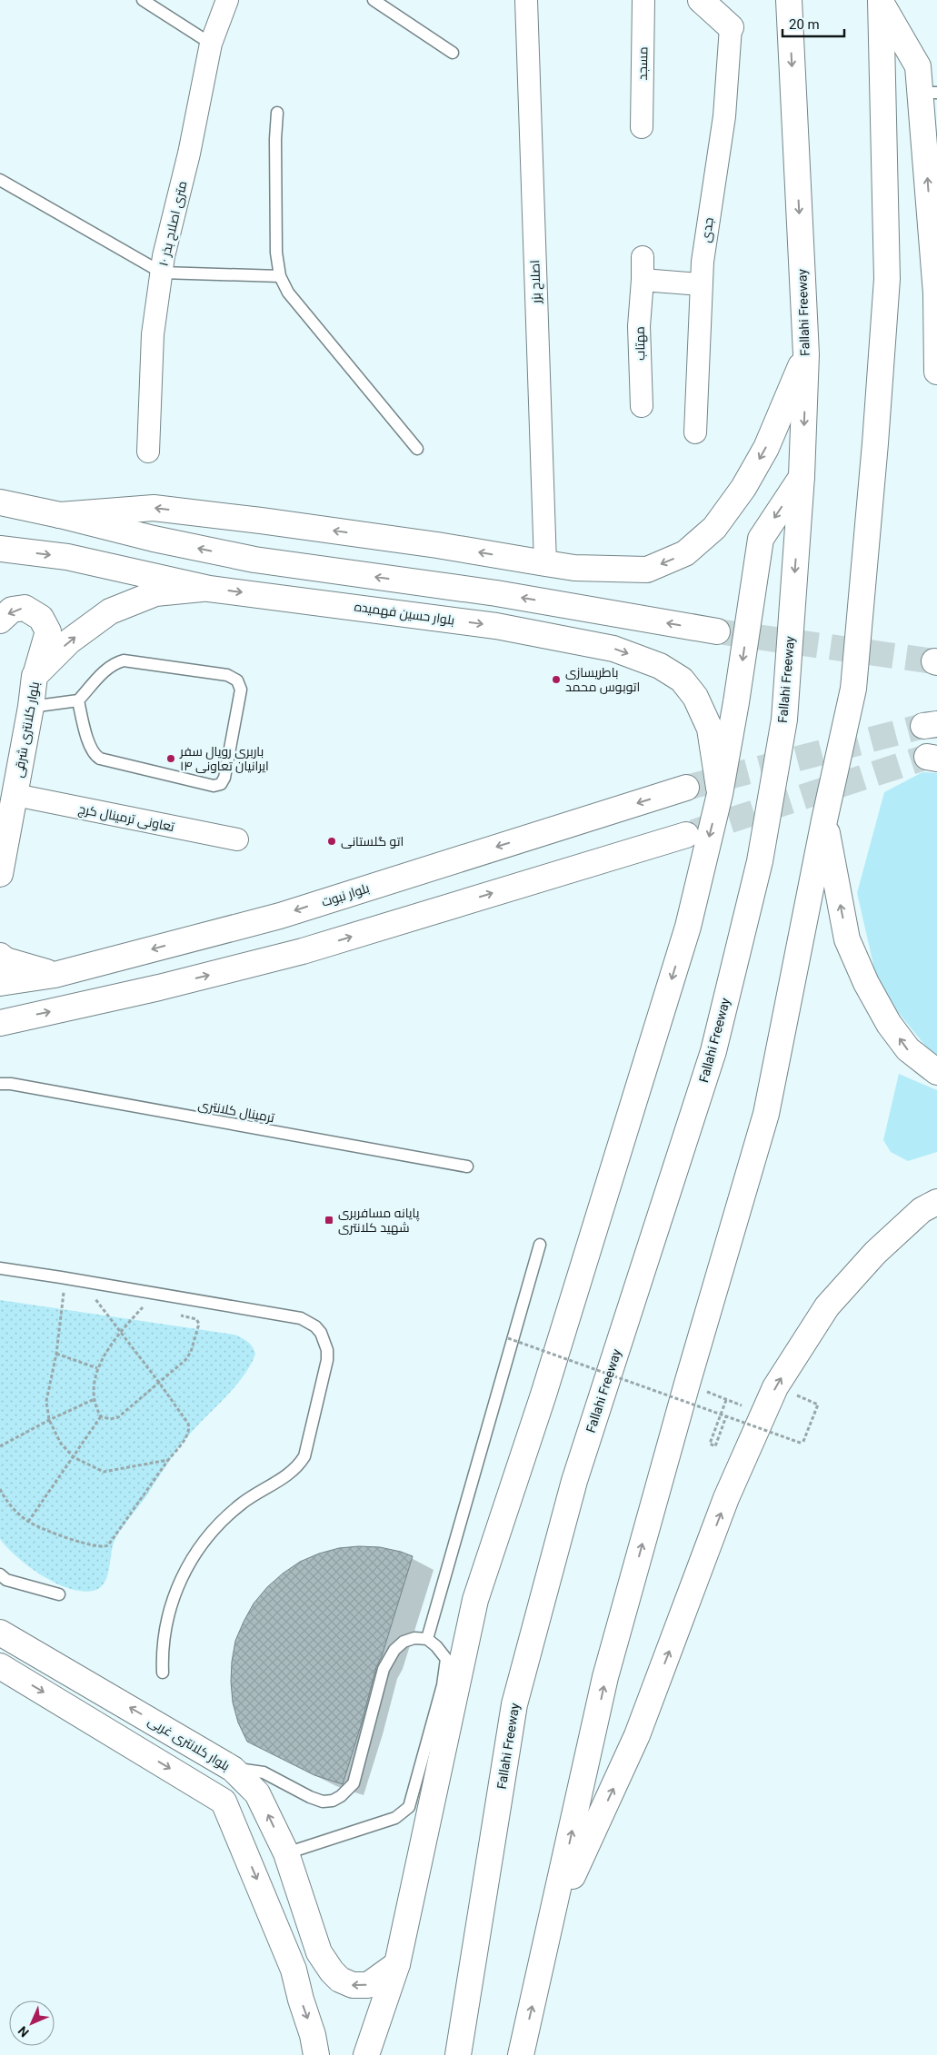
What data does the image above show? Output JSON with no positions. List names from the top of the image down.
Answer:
{
  "streets": {
    "main road": [
      "Fallahi Freeway",
      "بلوار حسین فهمیده",
      "بلوار کلانتری شرقی",
      "بلوار نبوت",
      "بلوار کلانتری غربی"
    ],
    "street": [
      "مسجد",
      "۱۰ متری اصلاح بذر",
      "جدی",
      "اصلاح بزر",
      "مهتاب",
      "تعاونی ترمینال کرج"
    ],
    "lane": ["ترمینال کلانتری"]
  },
  "crossings": [
    ["بلوار حسین فهمیده", "بلوار کلانتری شرقی"],
    ["بلوار کلانتری شرقی", "تعاونی ترمینال کرج"]
  ],
  "one_way": ["بلوار کلانتری شرقی"],
  "places": {
    "other": ["باطریسازی اتوبوس محمد", "باربری رویال سفر ایرانیان تعاونی ۱۴", "اتو گلستانی"],
    "transit": ["پایانه مسافربری شهید کلانتری"]
  },
  "scale_bar": "20 m",
  "north": "bottom left"
}
